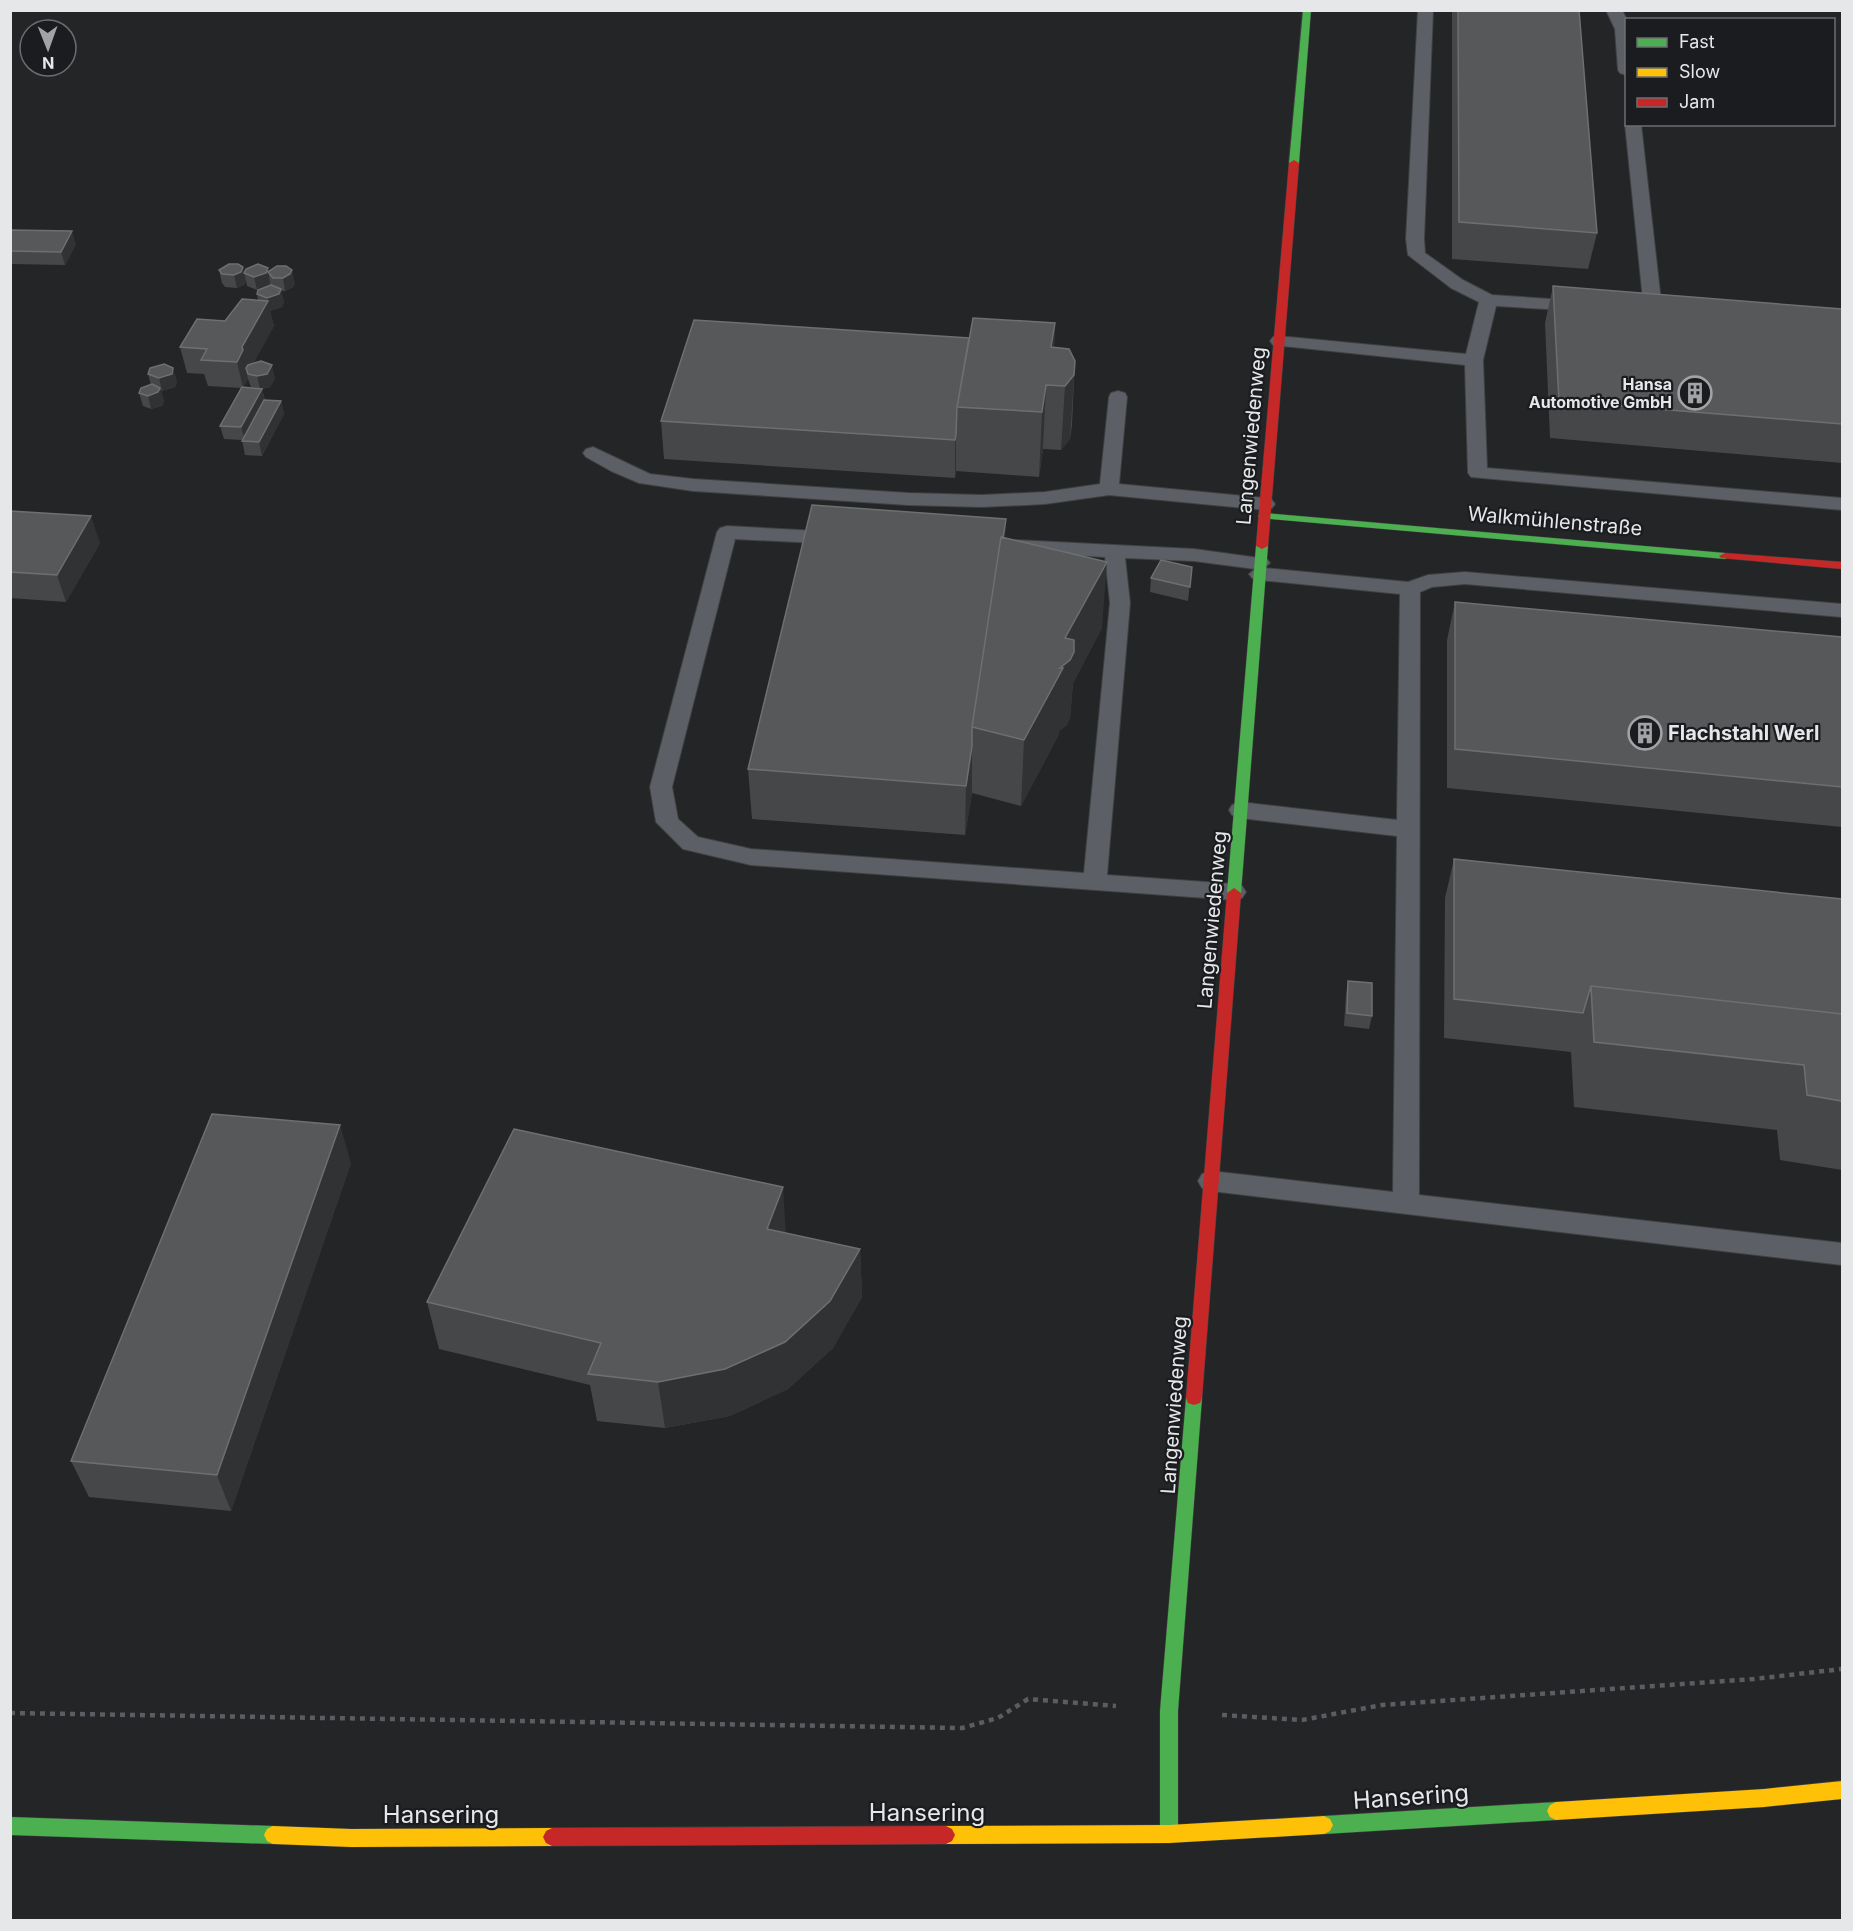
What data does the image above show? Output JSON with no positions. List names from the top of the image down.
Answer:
{
  "streets": {
    "street": ["Langenwiedenweg", "Walkmühlenstraße", "Hansering"]
  },
  "crossings": [
    ["Langenwiedenweg", "Walkmühlenstraße"],
    ["Langenwiedenweg", "Hansering"]
  ],
  "places": {
    "building": ["Hansa Automotive GmbH", "Flachstahl Werl"]
  },
  "legend": ["Fast", "Slow", "Jam"],
  "north": "bottom"
}
